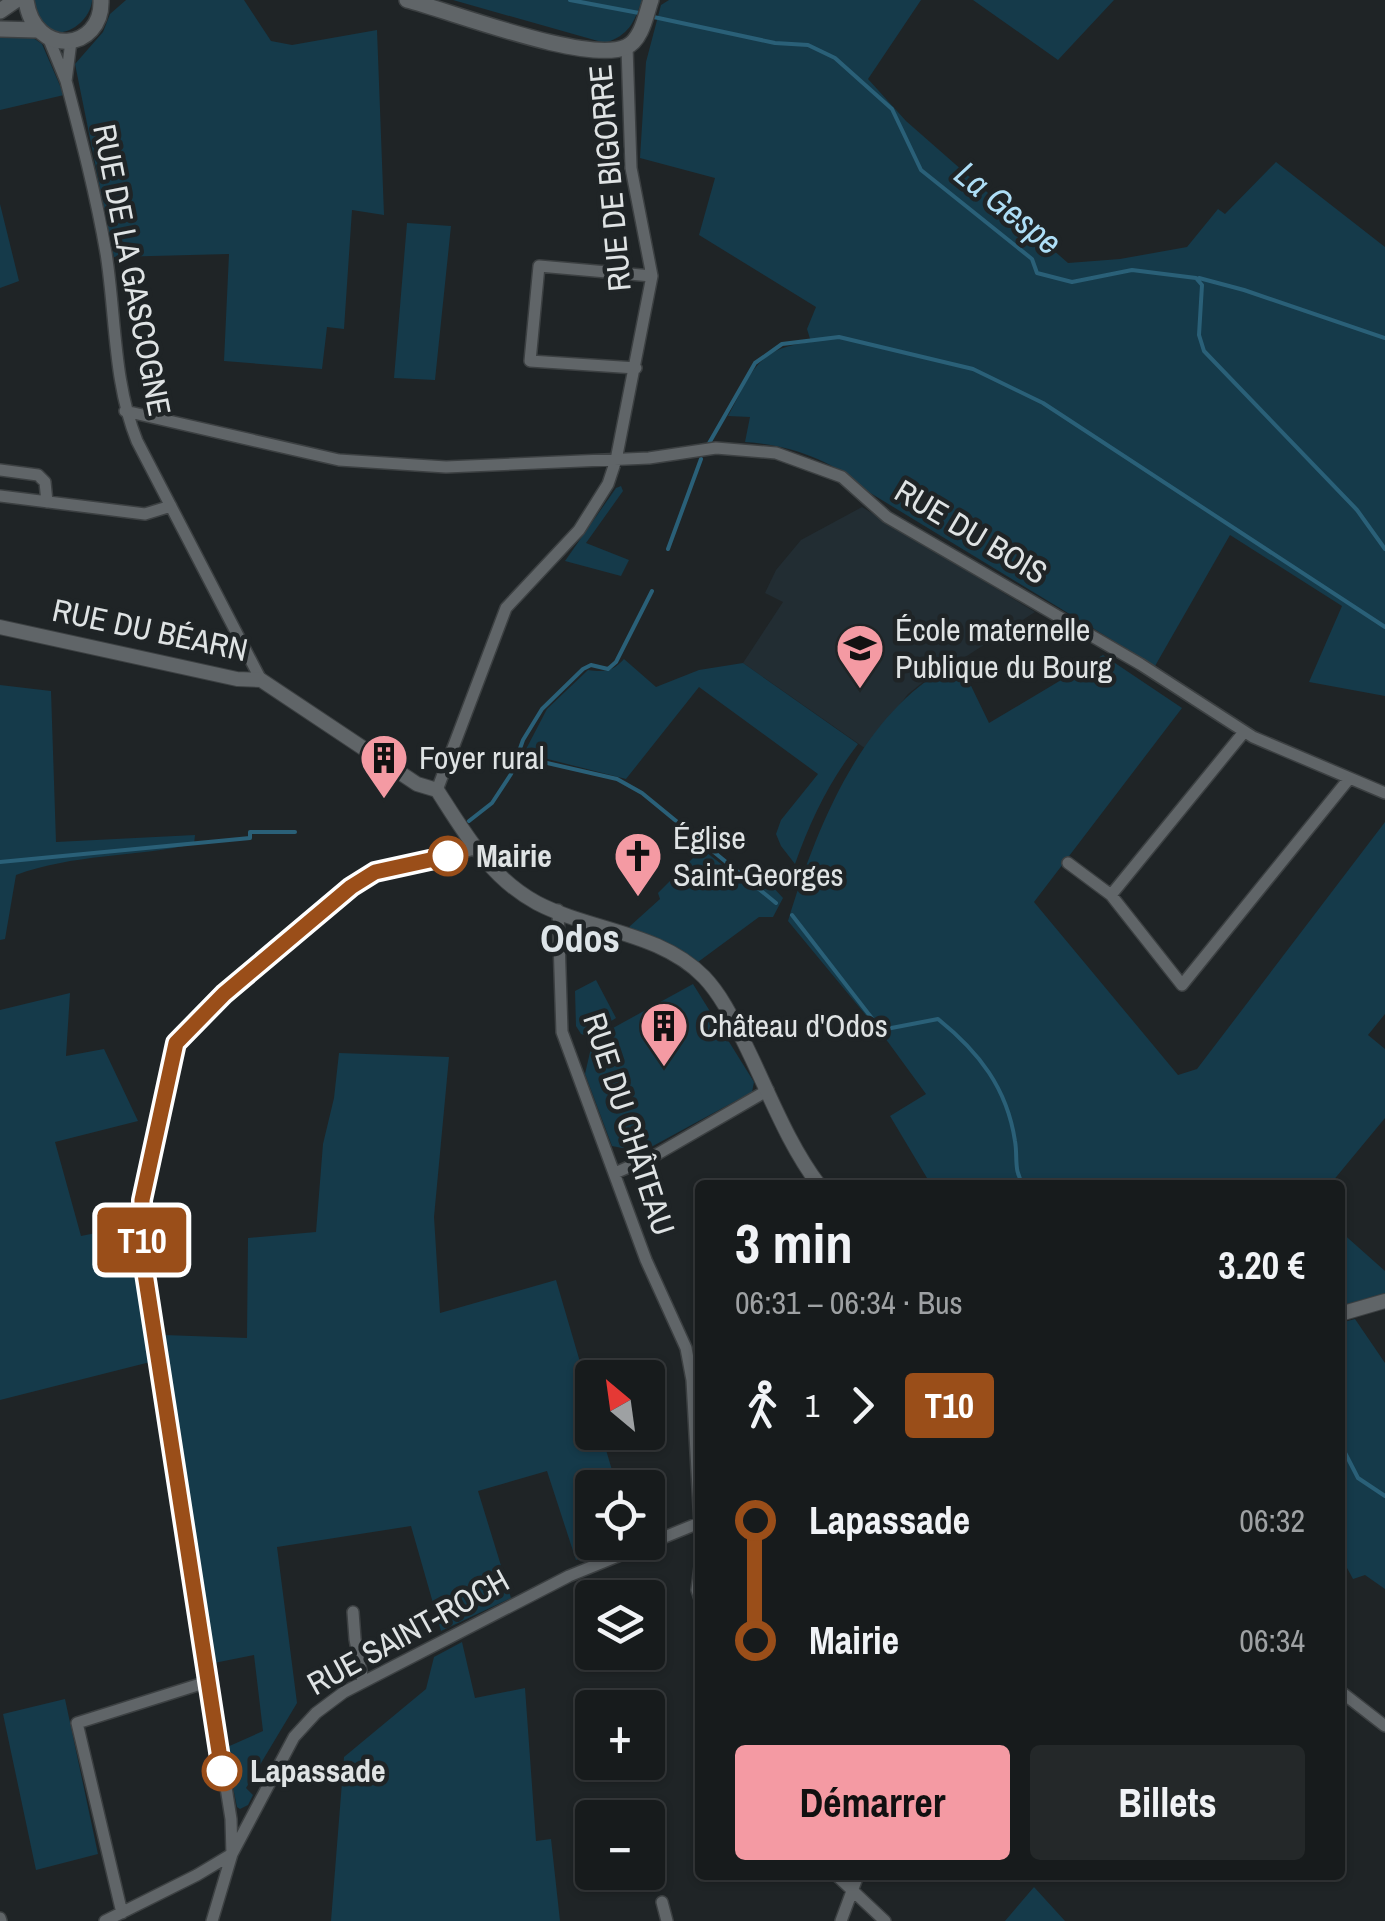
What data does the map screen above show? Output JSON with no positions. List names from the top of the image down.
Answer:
{
  "streets": {
    "street": [
      "RUE DE BIGORRE",
      "RUE DE LA GASCOGNE",
      "RUE DU BOIS",
      "RUE DU BÉARN",
      "RUE DU CHÂTEAU",
      "RUE SAINT-ROCH"
    ]
  },
  "crossings": [
    ["RUE DE BIGORRE", "RUE DU BOIS"],
    ["RUE DE BIGORRE", "RUE DU BÉARN"],
    ["RUE DE LA GASCOGNE", "RUE DU BOIS"],
    ["RUE DE LA GASCOGNE", "RUE DU BÉARN"]
  ],
  "districts": ["Odos"],
  "water": ["La Gespe"],
  "places": {
    "school or university": ["École maternelle Publique du Bourg"],
    "building": ["Foyer rural", "Château d'Odos"],
    "other": ["Mairie", "Lapassade"],
    "church": ["Église Saint-Georges"]
  },
  "lines": ["bus line T10"],
  "north": "top left",
  "page": {
    "on_map": "T10",
    "heading": ["3 min", "06:31 – 06:34 · Bus", "3.20 €"],
    "legs": ["1", "T10"],
    "map_buttons": ["+", "−"],
    "list": [
      {
        "name": "Lapassade",
        "value": "06:32"
      },
      {
        "name": "Mairie",
        "value": "06:34"
      }
    ],
    "buttons": ["Démarrer", "Billets"]
  }
}
